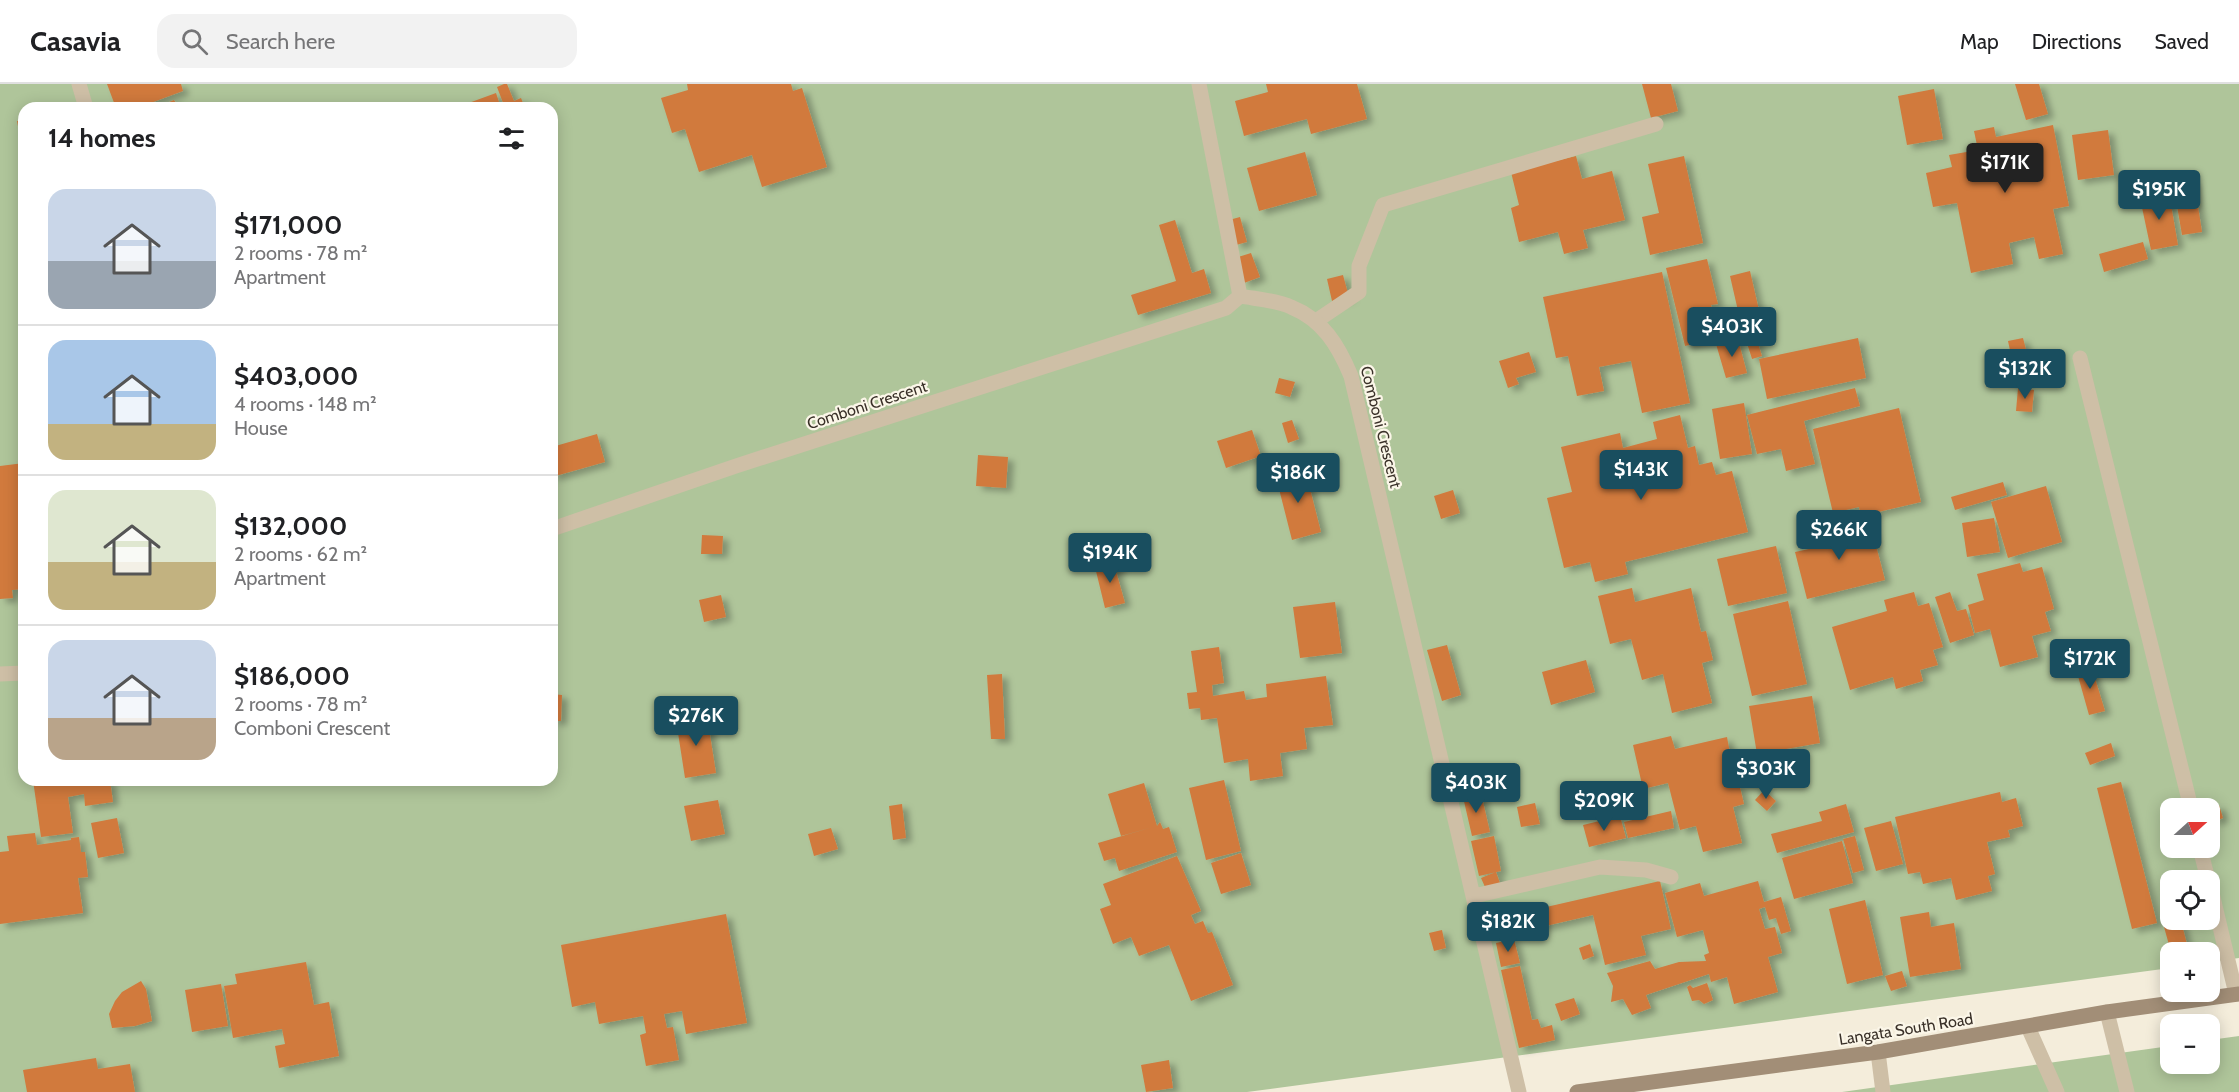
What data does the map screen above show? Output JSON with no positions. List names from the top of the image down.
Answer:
{
  "streets": {
    "street": ["Comboni Crescent", "Langata South Road"]
  },
  "north": "right",
  "page": {
    "header": "Casavia",
    "search": "Search here",
    "nav": ["Map", "Directions", "Saved"],
    "heading": "14 homes",
    "price": [
      "$171K",
      "$195K",
      "$403K",
      "$132K",
      "$143K",
      "$186K",
      "$266K",
      "$194K",
      "$172K",
      "$276K",
      "$303K",
      "$403K",
      "$209K",
      "$182K"
    ],
    "list": [
      {
        "name": "$171,000",
        "note": "2 rooms · 78 m² · Apartment"
      },
      {
        "name": "$403,000",
        "note": "4 rooms · 148 m² · House"
      },
      {
        "name": "$132,000",
        "note": "2 rooms · 62 m² · Apartment"
      },
      {
        "name": "$186,000",
        "note": "2 rooms · 78 m² · Comboni Crescent"
      }
    ],
    "map_buttons": ["+", "−"]
  }
}
